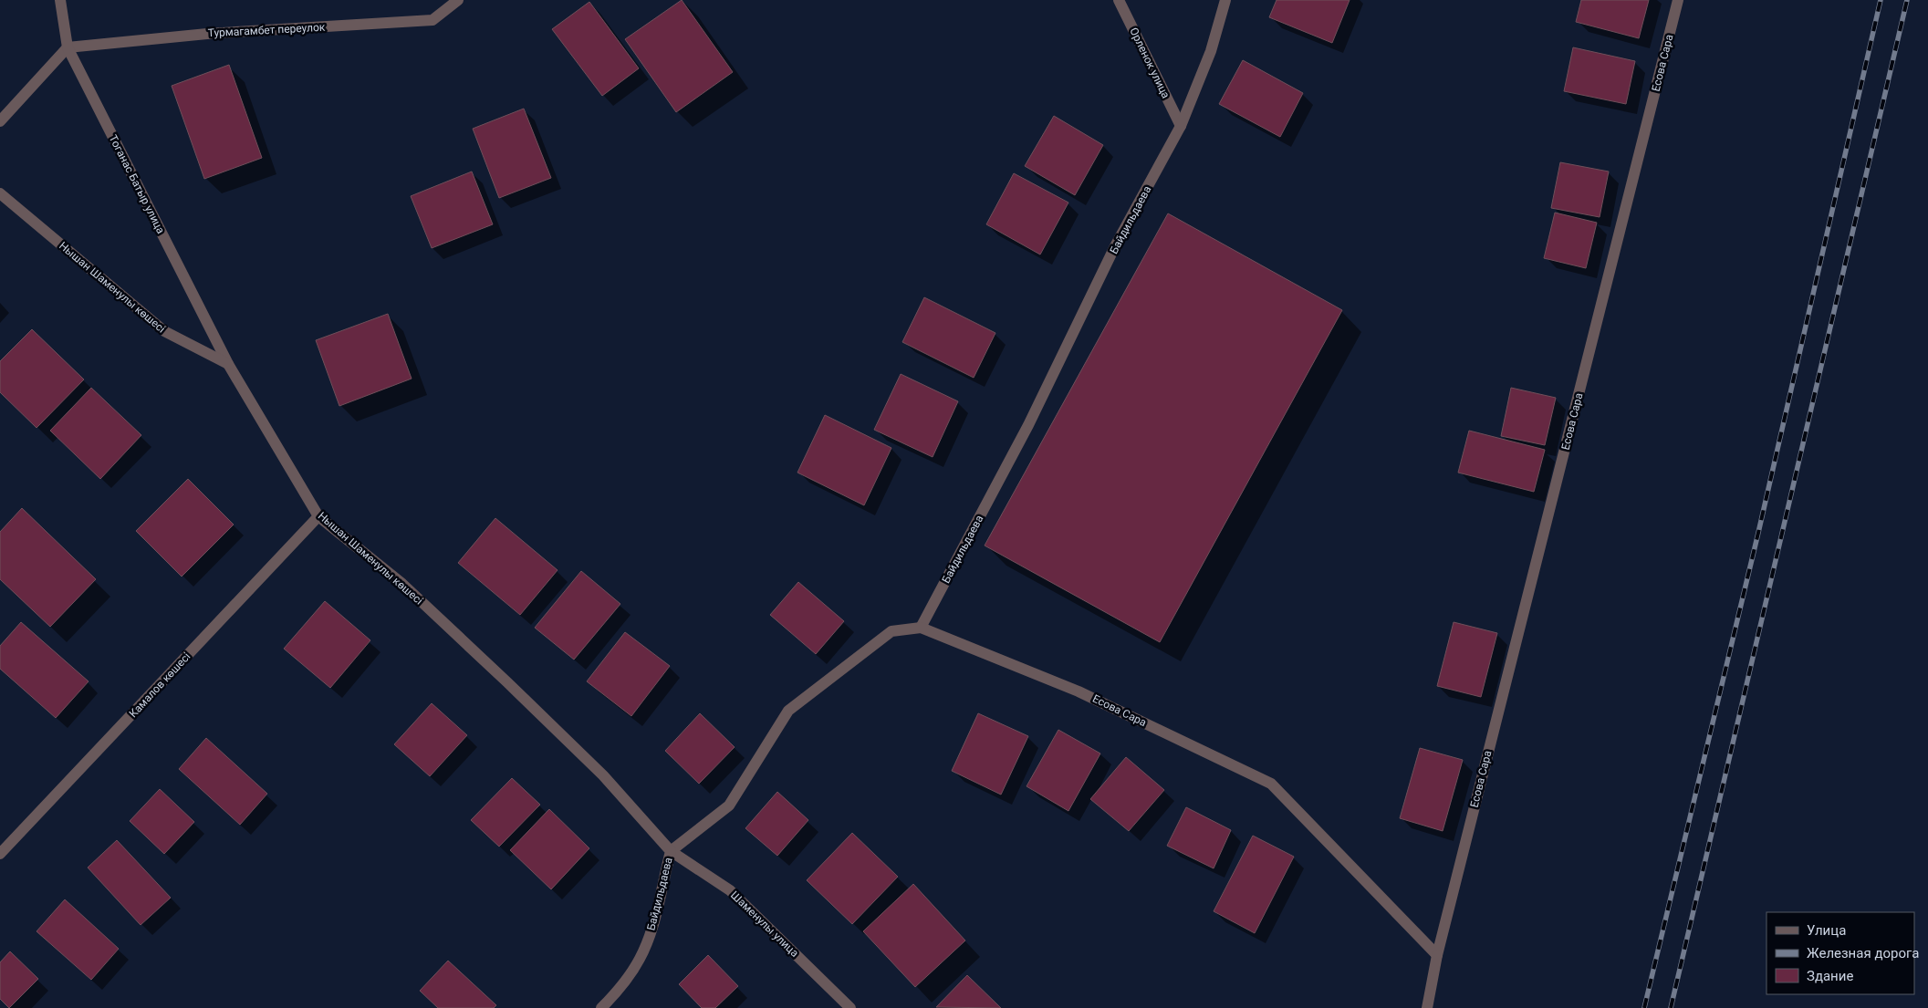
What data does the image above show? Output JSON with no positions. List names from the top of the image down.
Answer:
{
  "streets": {
    "street": [
      "Турмагамбет переулок",
      "Орленок улица",
      "Есова Сара",
      "Тоганас Батыр улица",
      "Байдильдаева",
      "Нышан Шаменулы көшесі",
      "Камалов көшесі",
      "Шаменулы улица"
    ]
  },
  "crossings": [
    ["Турмагамбет переулок", "Тоганас Батыр улица"],
    ["Орленок улица", "Байдильдаева"],
    ["Есова Сара", "Байдильдаева"],
    ["Тоганас Батыр улица", "Нышан Шаменулы көшесі"],
    ["Байдильдаева", "Нышан Шаменулы көшесі"],
    ["Байдильдаева", "Шаменулы улица"],
    ["Нышан Шаменулы көшесі", "Камалов көшесі"],
    ["Нышан Шаменулы көшесі", "Шаменулы улица"]
  ],
  "legend": ["Улица", "Железная дорога", "Здание"]
}
